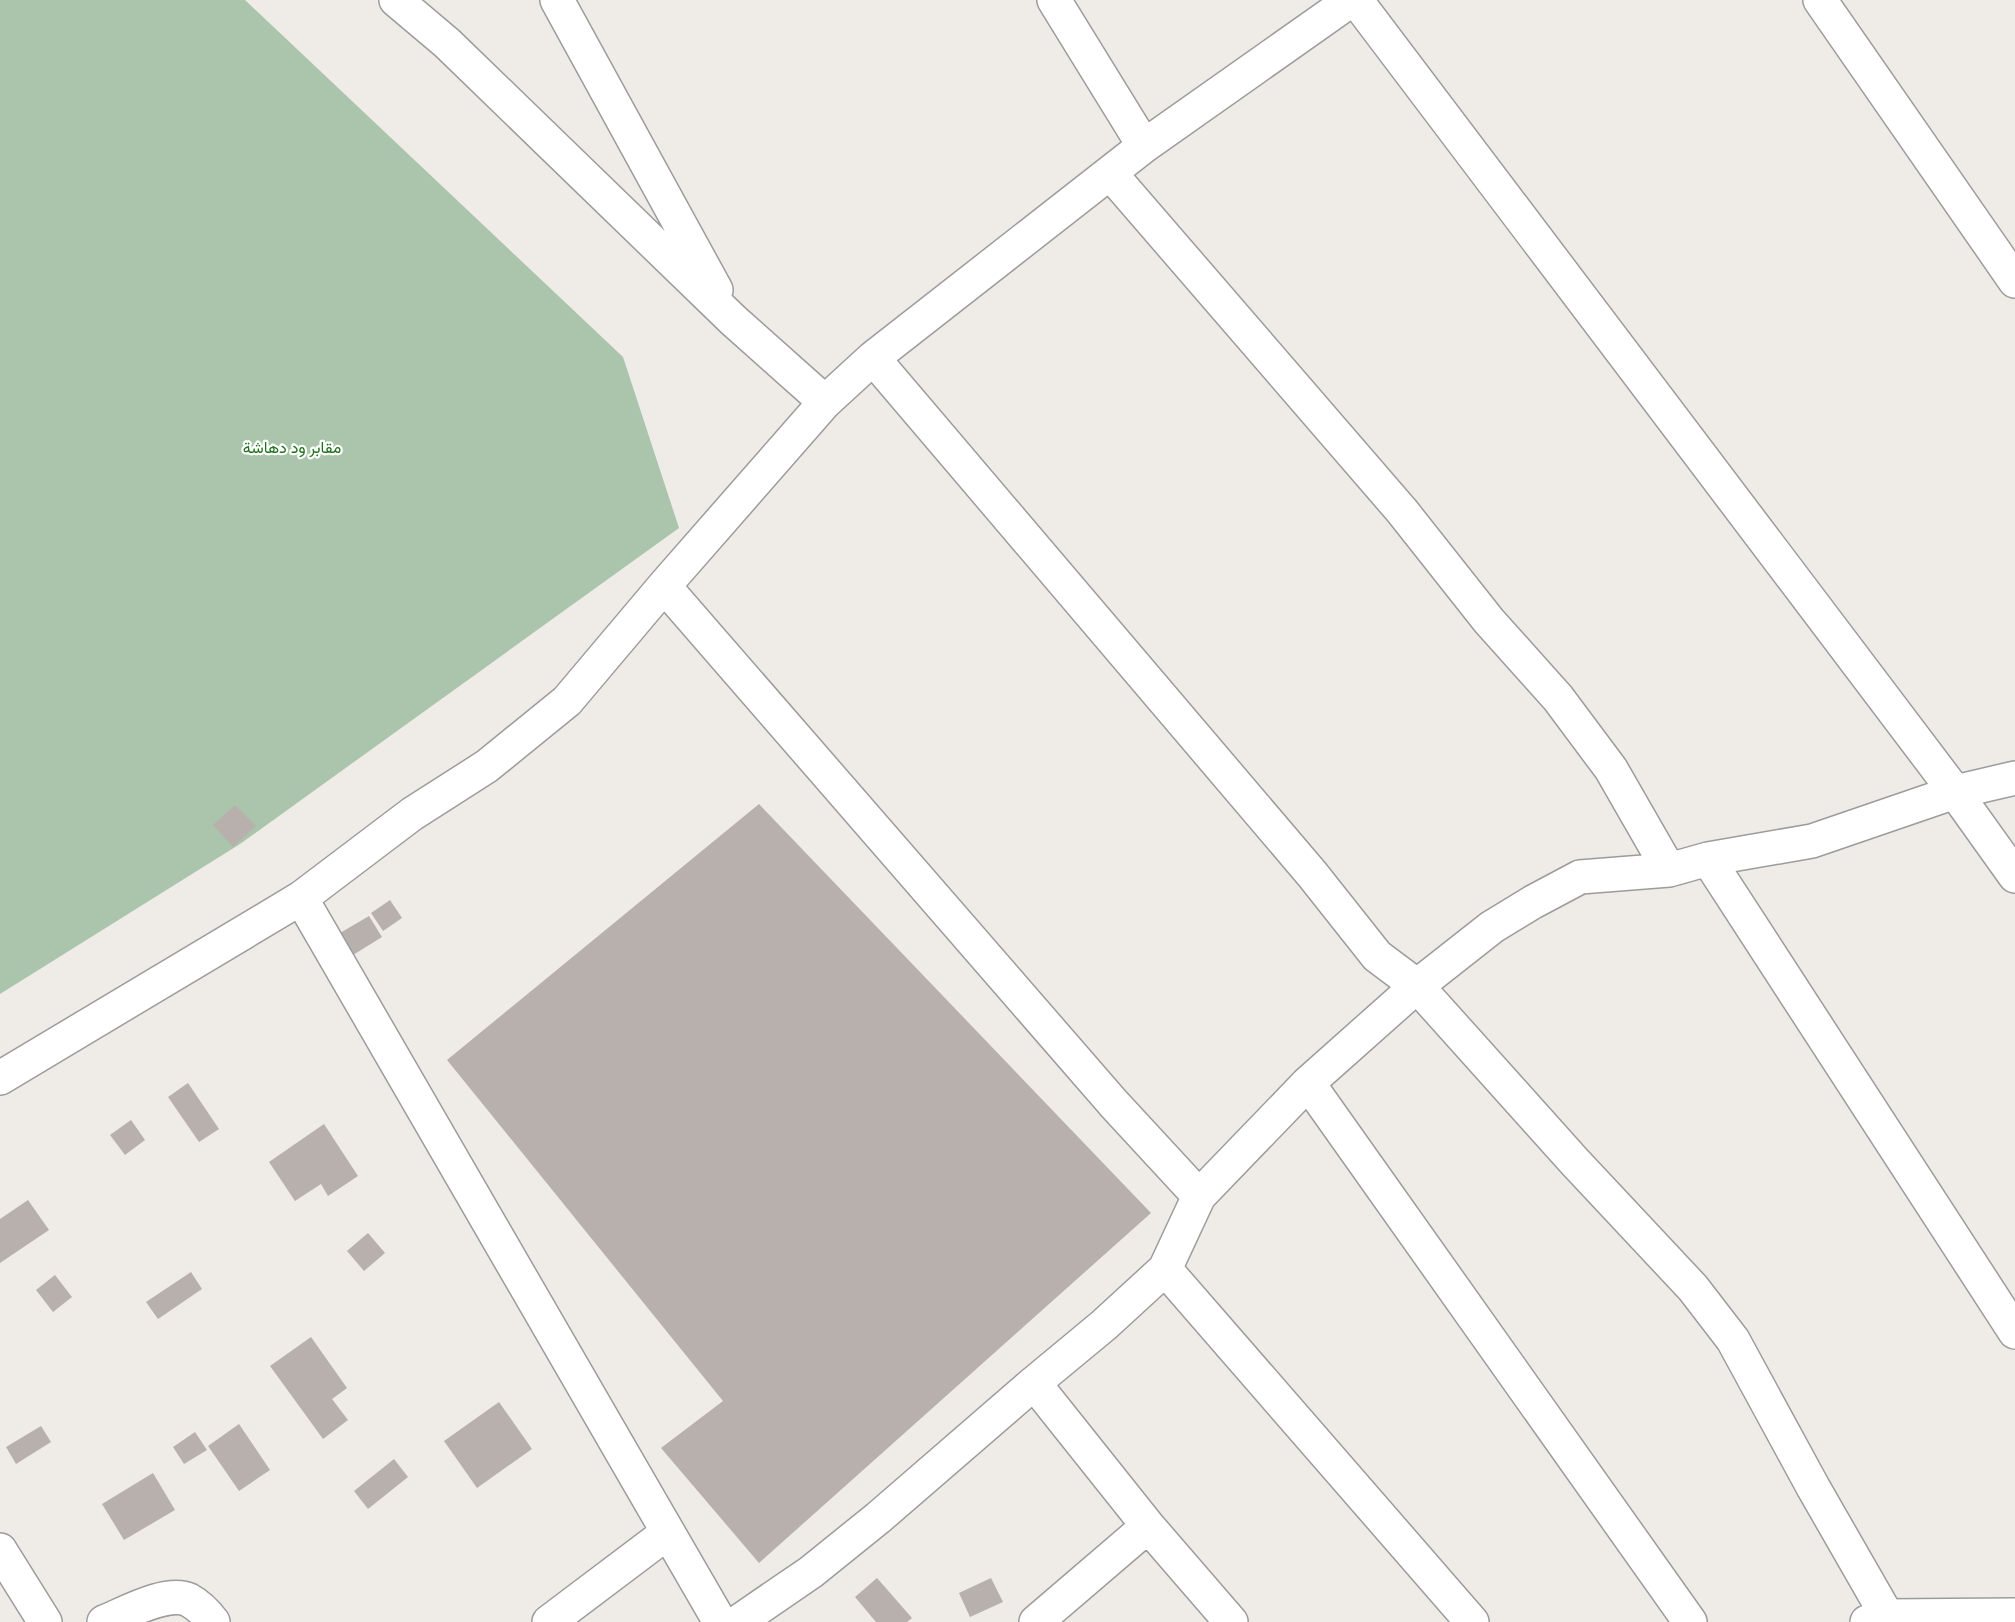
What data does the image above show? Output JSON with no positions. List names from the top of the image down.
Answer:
{
  "parks": ["مقابر ود دهاشة"]
}
